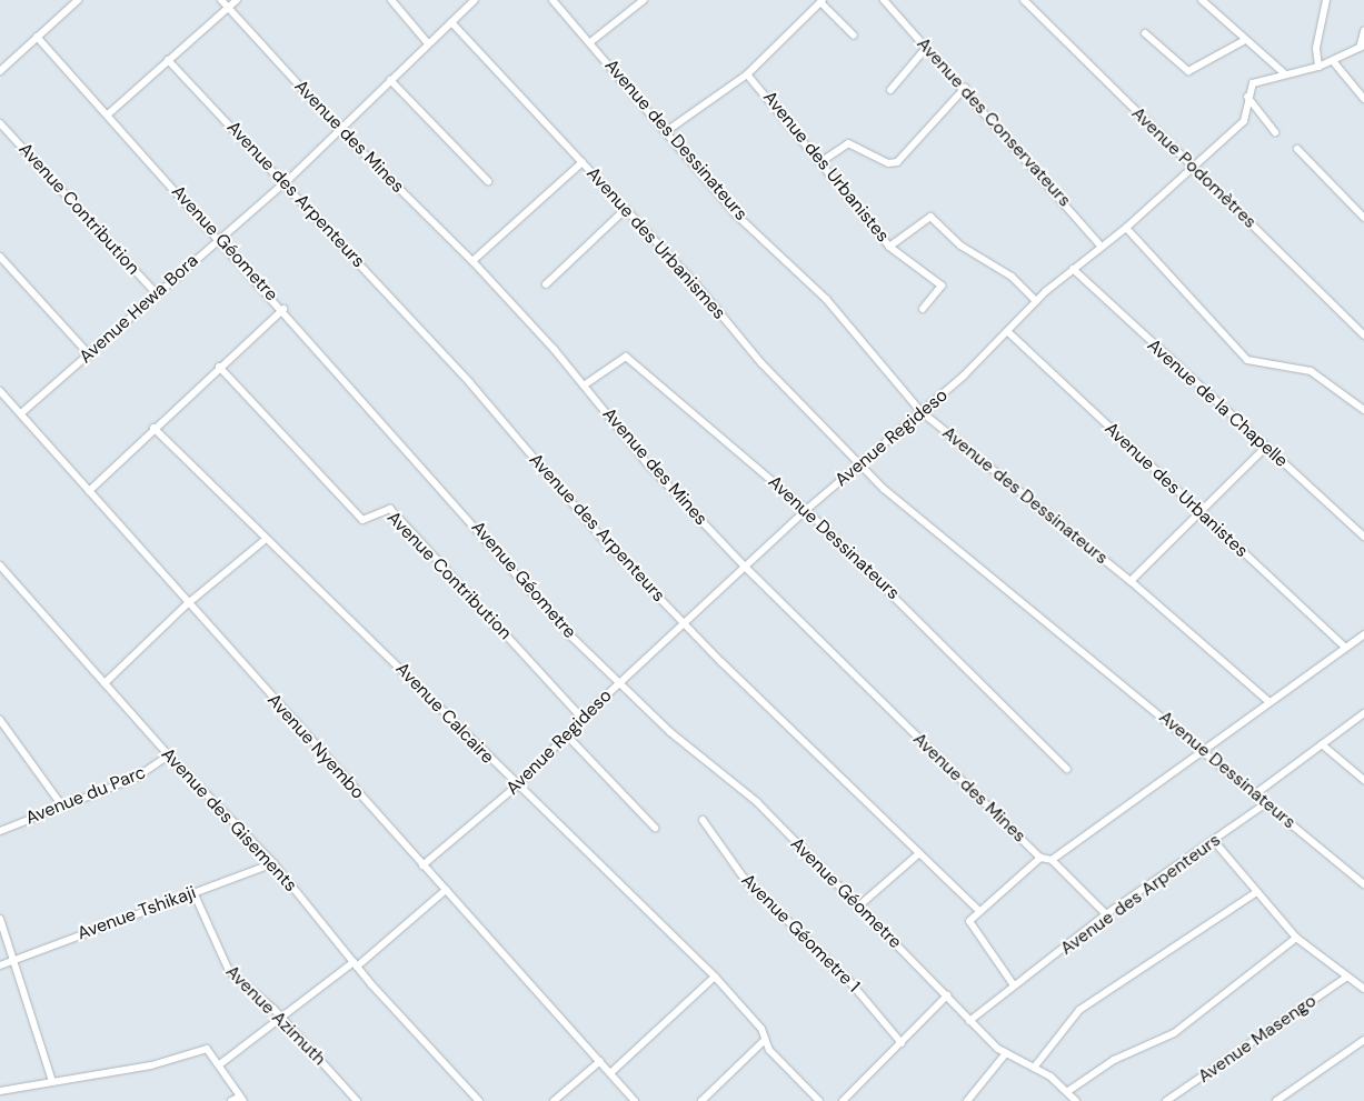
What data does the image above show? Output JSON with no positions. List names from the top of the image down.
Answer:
{
  "streets": {
    "street": [
      "Avenue des Conservateurs",
      "Avenue des Mines",
      "Avenue des Dessinateurs",
      "Avenue des Urbanistes",
      "Avenue Podomètres",
      "Avenue des Arpenteurs",
      "Avenue Contribution",
      "Avenue Géometre",
      "Avenue des Urbanismes",
      "Avenue Hewa Bora",
      "Avenue de la Chapelle",
      "Avenue Regideso",
      "Avenue Dessinateurs",
      "Avenue Calcaire",
      "Avenue Nyembo",
      "Avenue du Parc",
      "Avenue des Gisements",
      "Avenue Tshikaji",
      "Avenue Géometre 1",
      "Avenue Azimuth",
      "Avenue Masengo"
    ]
  },
  "crossings": [
    ["Avenue des Conservateurs", "Avenue Regideso"],
    ["Avenue des Mines", "Avenue Hewa Bora"],
    ["Avenue des Mines", "Avenue Regideso"],
    ["Avenue des Mines", "Avenue Dessinateurs"],
    ["Avenue des Dessinateurs", "Avenue Regideso"],
    ["Avenue des Urbanistes", "Avenue Regideso"],
    ["Avenue Podomètres", "Avenue Regideso"],
    ["Avenue des Arpenteurs", "Avenue Géometre"],
    ["Avenue des Arpenteurs", "Avenue Hewa Bora"],
    ["Avenue des Arpenteurs", "Avenue Regideso"],
    ["Avenue des Arpenteurs", "Avenue Dessinateurs"],
    ["Avenue Contribution", "Avenue Hewa Bora"],
    ["Avenue Contribution", "Avenue Regideso"],
    ["Avenue Géometre", "Avenue Hewa Bora"],
    ["Avenue Géometre", "Avenue Regideso"],
    ["Avenue des Urbanismes", "Avenue Hewa Bora"],
    ["Avenue des Urbanismes", "Avenue Regideso"],
    ["Avenue des Urbanismes", "Avenue Dessinateurs"],
    ["Avenue Hewa Bora", "Avenue Nyembo"],
    ["Avenue de la Chapelle", "Avenue Regideso"],
    ["Avenue Regideso", "Avenue Dessinateurs"],
    ["Avenue Regideso", "Avenue Calcaire"],
    ["Avenue Regideso", "Avenue Nyembo"],
    ["Avenue du Parc", "Avenue des Gisements"],
    ["Avenue des Gisements", "Avenue Tshikaji"],
    ["Avenue Tshikaji", "Avenue Azimuth"]
  ]
}
